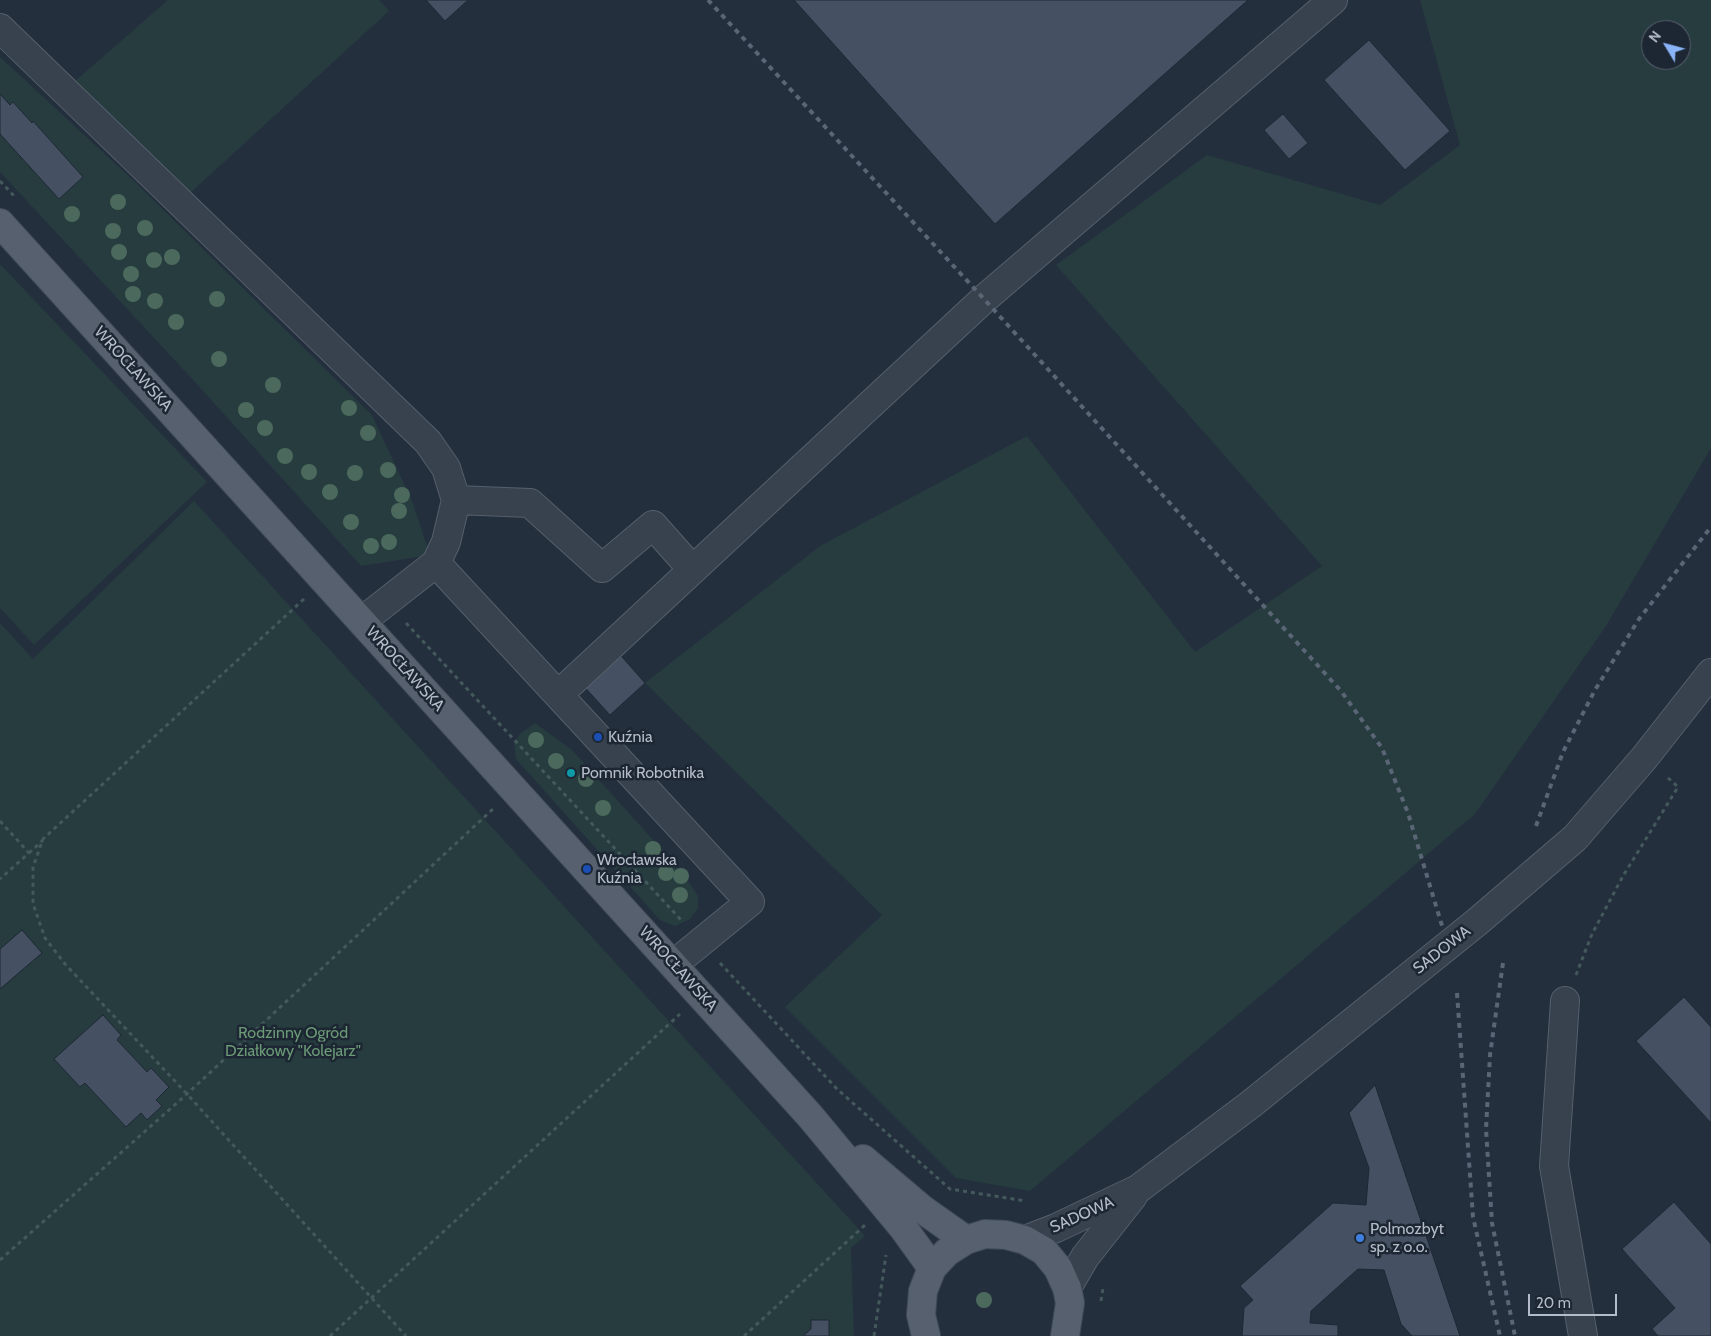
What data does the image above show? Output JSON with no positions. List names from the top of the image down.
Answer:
{
  "streets": {
    "main road": ["WROCŁAWSKA"],
    "street": ["SADOWA"]
  },
  "parks": ["Rodzinny Ogród Działkowy \"Kolejarz\""],
  "places": [
    "Kuźnia",
    "Pomnik Robotnika",
    "Wrocławska Kuźnia",
    "Polmozbyt sp. z o.o."
  ],
  "scale_bar": "20 m",
  "north": "top left"
}
